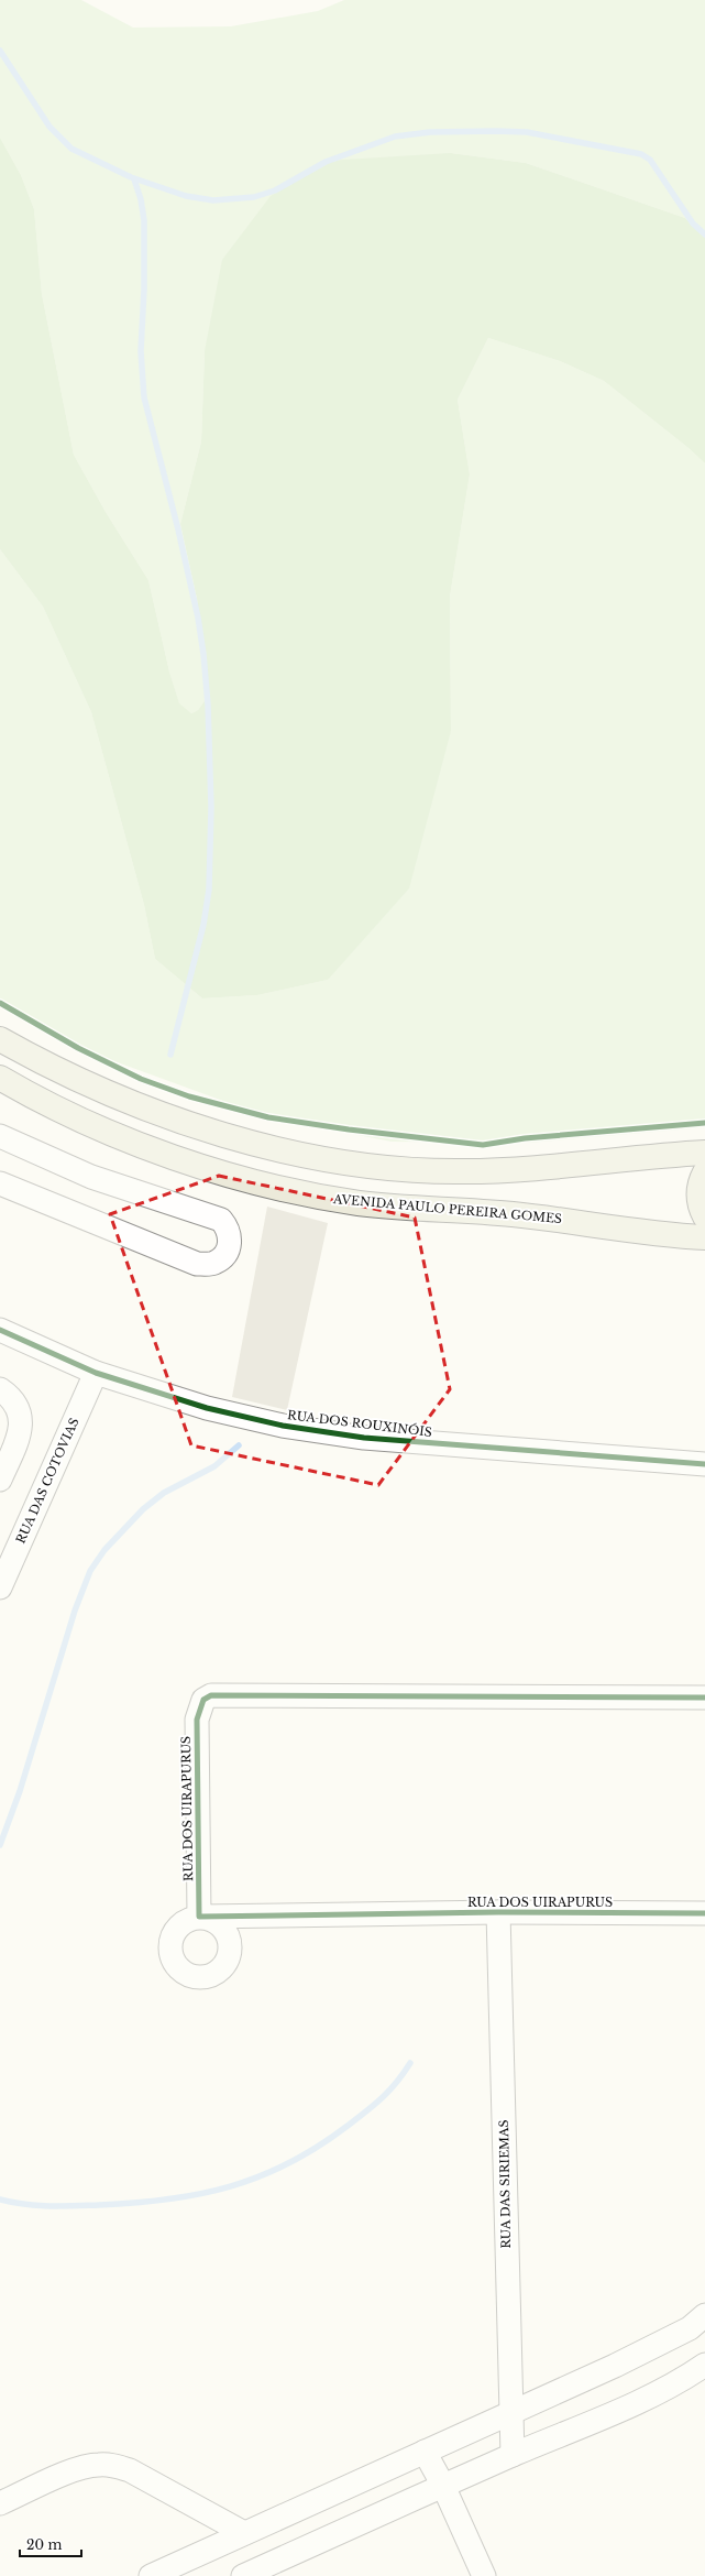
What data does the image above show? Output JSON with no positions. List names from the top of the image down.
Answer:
{
  "streets": {
    "main road": ["AVENIDA PAULO PEREIRA GOMES"],
    "street": [
      "RUA DOS ROUXINÓIS",
      "RUA DAS COTOVIAS",
      "RUA DOS UIRAPURUS",
      "RUA DAS SIRIEMAS"
    ]
  },
  "crossings": [
    ["RUA DOS ROUXINÓIS", "RUA DAS COTOVIAS"],
    ["RUA DOS UIRAPURUS", "RUA DAS SIRIEMAS"]
  ],
  "scale_bar": "20 m"
}
